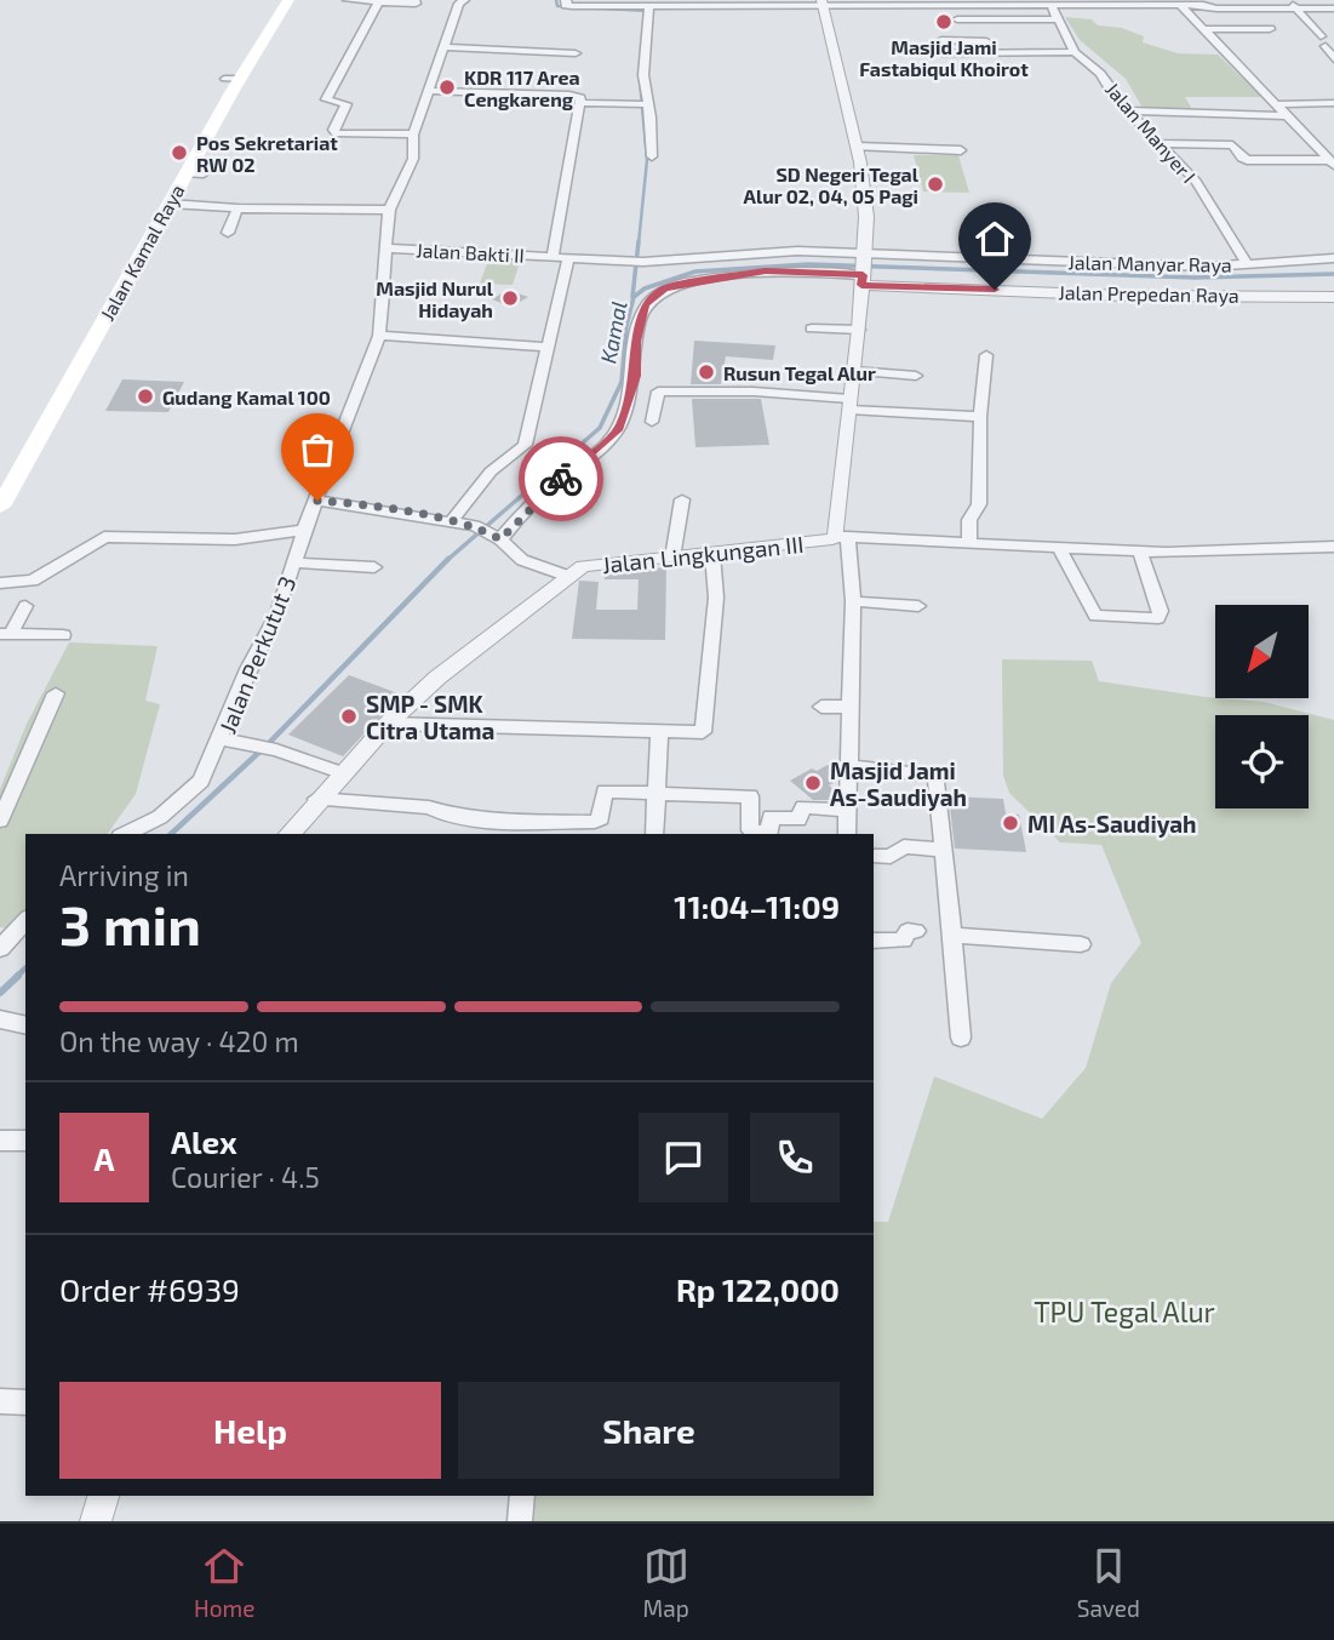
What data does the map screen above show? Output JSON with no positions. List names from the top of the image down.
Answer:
{
  "streets": {
    "main road": ["Jalan Kamal Raya"],
    "street": [
      "Jalan Manyer I",
      "Jalan Bakti II",
      "Jalan Manyar Raya",
      "Jalan Prepedan Raya",
      "Jalan Lingkungan III",
      "Jalan Perkutut 3"
    ]
  },
  "crossings": [
    ["Jalan Manyer I", "Jalan Manyar Raya"],
    ["Jalan Bakti II", "Jalan Manyar Raya"],
    ["Jalan Bakti II", "Jalan Prepedan Raya"],
    ["Jalan Bakti II", "Jalan Lingkungan III"],
    ["Jalan Bakti II", "Jalan Perkutut 3"],
    ["Jalan Manyar Raya", "Jalan Prepedan Raya"],
    ["Jalan Manyar Raya", "Jalan Lingkungan III"],
    ["Jalan Prepedan Raya", "Jalan Lingkungan III"],
    ["Jalan Lingkungan III", "Jalan Perkutut 3"]
  ],
  "water": ["Kamal"],
  "parks": ["TPU Tegal Alur"],
  "places": [
    "Masjid Jami Fastabiqul Khoirot",
    "KDR 117 Area Cengkareng",
    "Pos Sekretariat RW 02",
    "SD Negeri Tegal Alur 02, 04, 05 Pagi",
    "Masjid Nurul Hidayah",
    "Rusun Tegal Alur",
    "Gudang Kamal 100",
    "SMP - SMK Citra Utama",
    "Masjid Jami As-Saudiyah",
    "MI As-Saudiyah"
  ],
  "north": "bottom left",
  "page": {
    "heading": ["3 min", "Arriving in", "11:04–11:09"],
    "panel": [
      "Alex",
      "Courier · 4.5",
      "Order #6939",
      "Rp 122,000"
    ],
    "bar": "On the way · 420 m",
    "round": "A",
    "buttons": ["Help", "Share"],
    "tabs": ["Home", "Map", "Saved"]
  }
}
